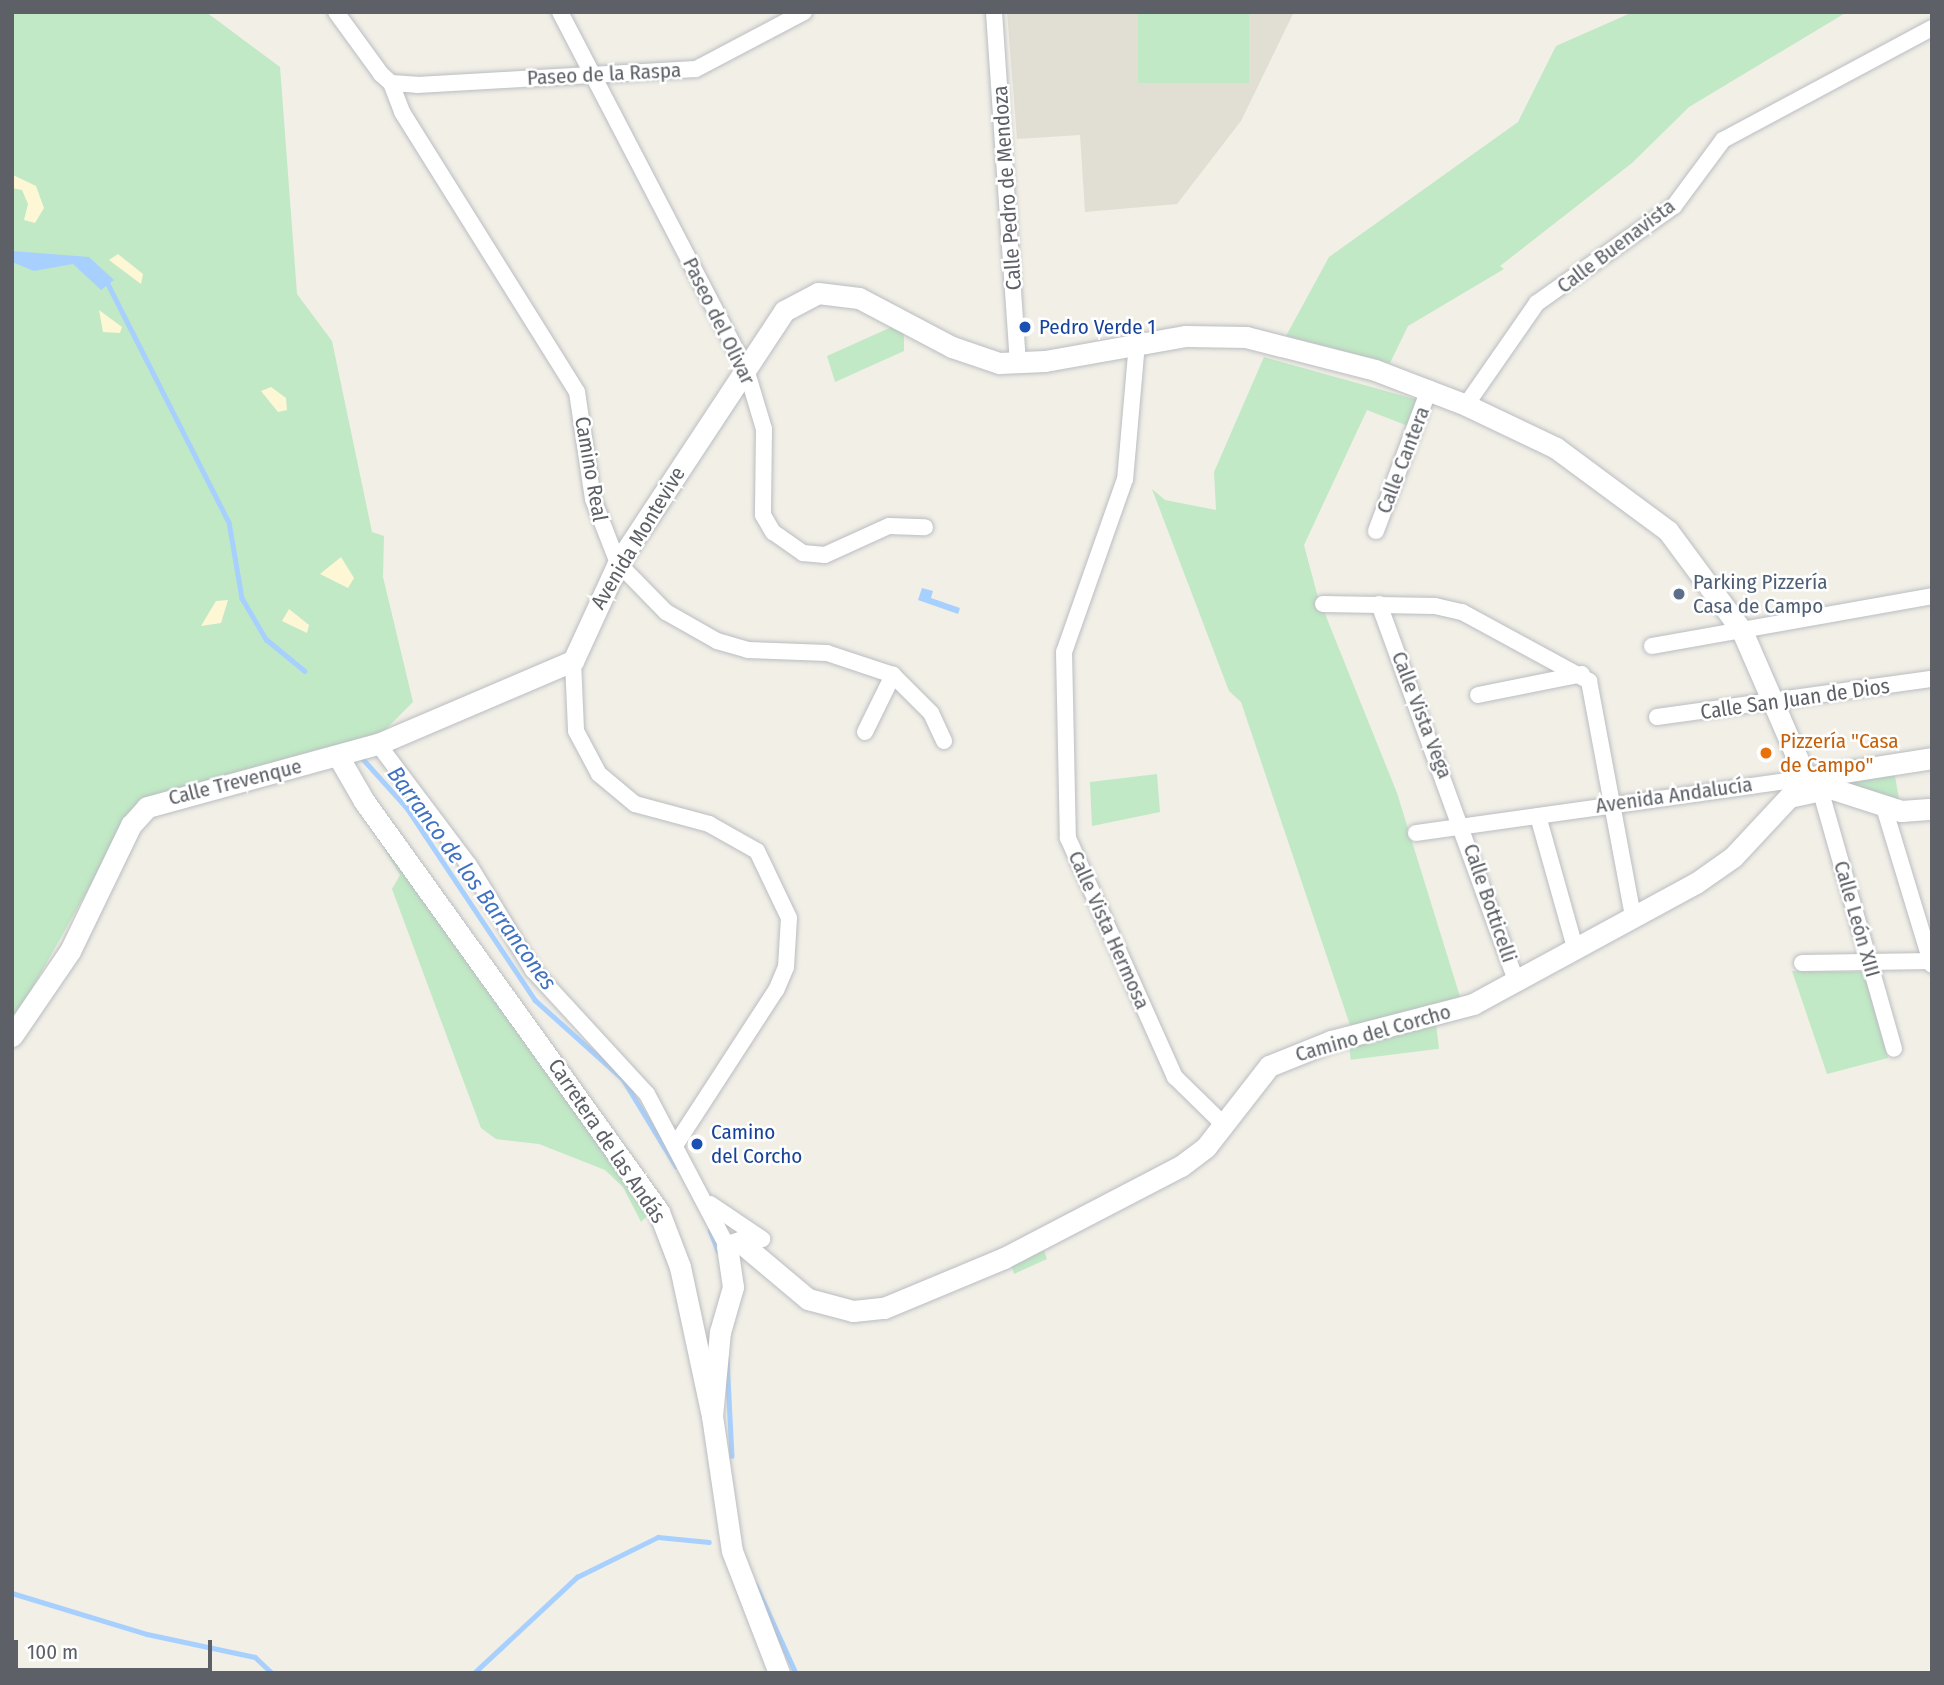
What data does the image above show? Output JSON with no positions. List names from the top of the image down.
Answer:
{
  "streets": {
    "street": [
      "Paseo de la Raspa",
      "Calle Pedro de Mendoza",
      "Calle Buenavista",
      "Paseo del Olivar",
      "Calle Cantera",
      "Camino Real",
      "Avenida Montevive",
      "Calle San Juan de Dios",
      "Calle Vista Vega",
      "Calle Trevenque",
      "Avenida Andalucía",
      "Calle Botticelli",
      "Calle León XIII",
      "Calle Vista Hermosa",
      "Camino del Corcho",
      "Carretera de las Andás"
    ]
  },
  "crossings": [
    ["Paseo de la Raspa", "Paseo del Olivar"],
    ["Paseo de la Raspa", "Camino Real"],
    ["Calle Pedro de Mendoza", "Avenida Montevive"],
    ["Calle Buenavista", "Avenida Montevive"],
    ["Paseo del Olivar", "Avenida Montevive"],
    ["Calle Cantera", "Avenida Montevive"],
    ["Camino Real", "Avenida Montevive"],
    ["Avenida Montevive", "Calle San Juan de Dios"],
    ["Avenida Montevive", "Calle Trevenque"],
    ["Avenida Montevive", "Avenida Andalucía"],
    ["Avenida Montevive", "Calle León XIII"],
    ["Avenida Montevive", "Calle Vista Hermosa"],
    ["Avenida Montevive", "Camino del Corcho"],
    ["Calle Vista Vega", "Avenida Andalucía"],
    ["Calle Vista Vega", "Calle Botticelli"],
    ["Calle Trevenque", "Camino del Corcho"],
    ["Calle Trevenque", "Carretera de las Andás"],
    ["Avenida Andalucía", "Calle Botticelli"],
    ["Avenida Andalucía", "Calle León XIII"],
    ["Avenida Andalucía", "Camino del Corcho"],
    ["Calle Botticelli", "Camino del Corcho"],
    ["Calle León XIII", "Camino del Corcho"],
    ["Calle Vista Hermosa", "Camino del Corcho"],
    ["Camino del Corcho", "Carretera de las Andás"]
  ],
  "water": ["Barranco de los Barrancones"],
  "places": [
    "Pedro Verde 1",
    "Parking Pizzería Casa de Campo",
    "Pizzería \"Casa de Campo\"",
    "Camino del Corcho"
  ],
  "scale_bar": "100 m"
}
